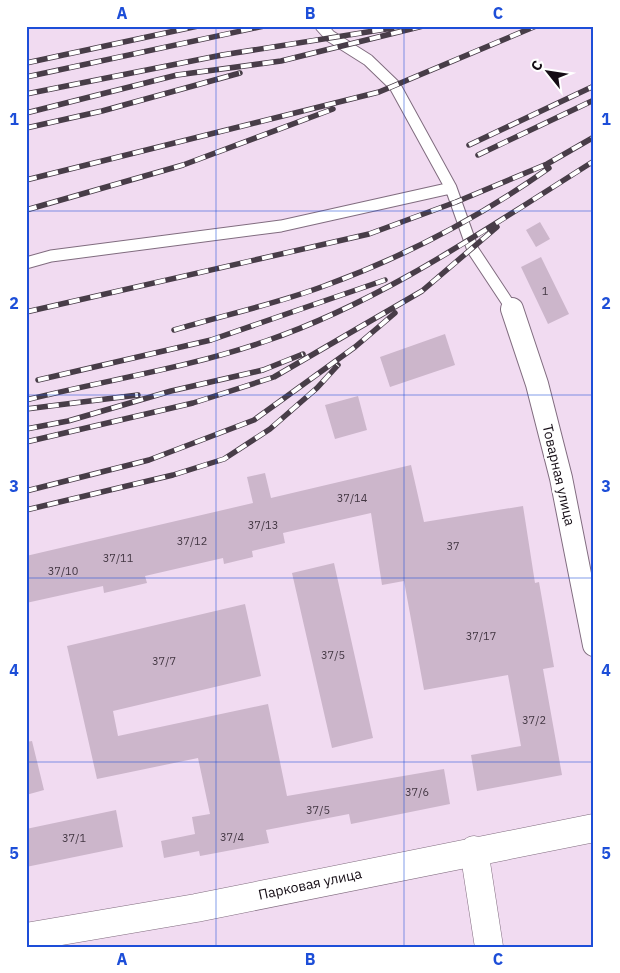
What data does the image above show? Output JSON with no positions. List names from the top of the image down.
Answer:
{
  "streets": {
    "main road": ["Парковая улица"],
    "street": ["Товарная улица"]
  },
  "house_numbers": [
    "1",
    "37/14",
    "37/13",
    "37/12",
    "37",
    "37/11",
    "37/10",
    "37/17",
    "37/5",
    "37/7",
    "37/2",
    "37/6",
    "37/5",
    "37/4",
    "37/1"
  ],
  "north": "top left",
  "grid": {
    "columns": ["A", "B", "C"],
    "rows": [
      "1",
      "2",
      "3",
      "4",
      "5"
    ]
  }
}
